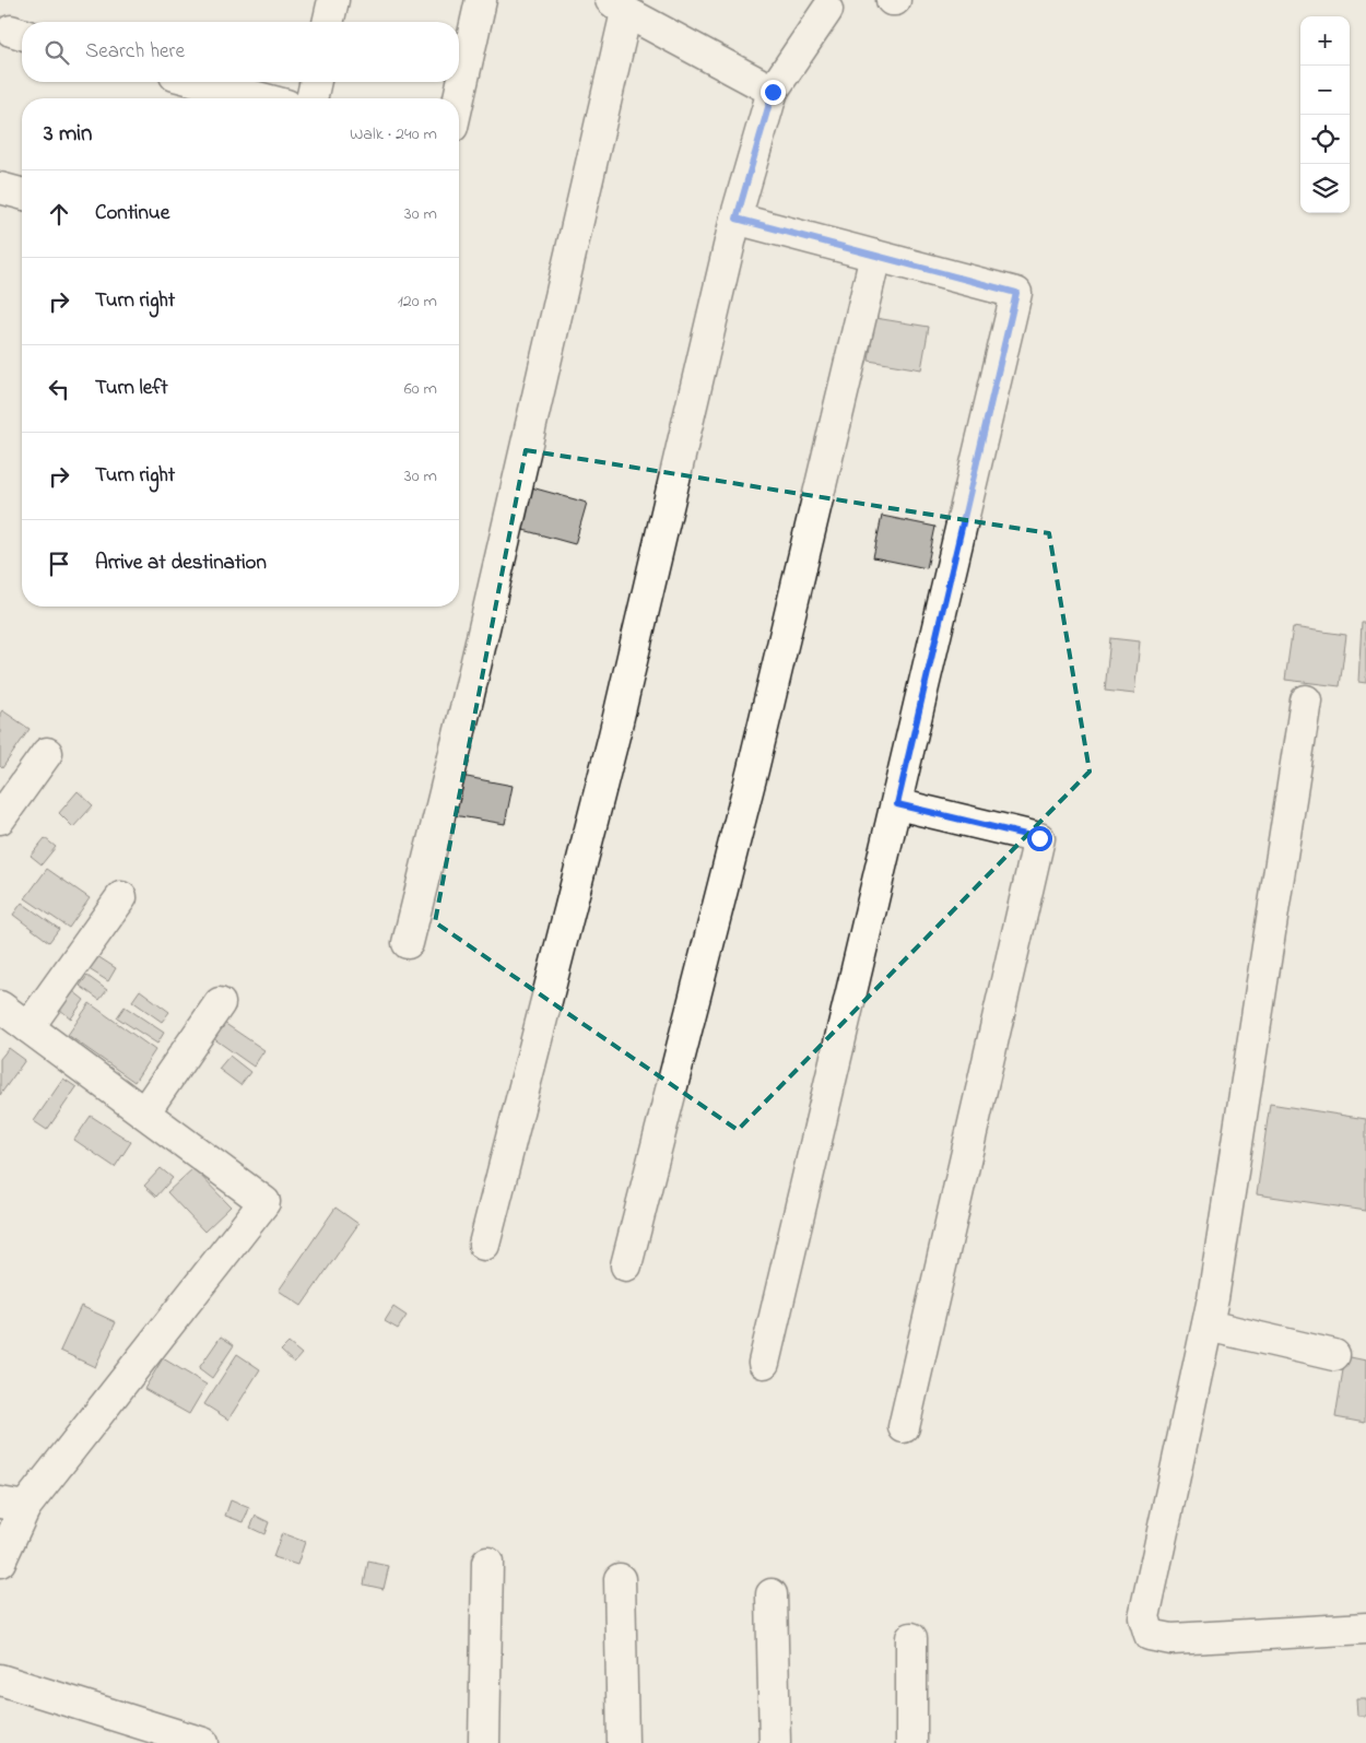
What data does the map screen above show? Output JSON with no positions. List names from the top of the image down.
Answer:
{
  "page": {
    "map_buttons": ["+", "−"],
    "search": "Search here",
    "heading": ["3 min", "Walk · 240 m"],
    "list": [
      ["Continue", "30 m"],
      ["Turn right", "120 m"],
      ["Turn left", "60 m"],
      ["Turn right", "30 m"],
      "Arrive at destination"
    ]
  }
}
